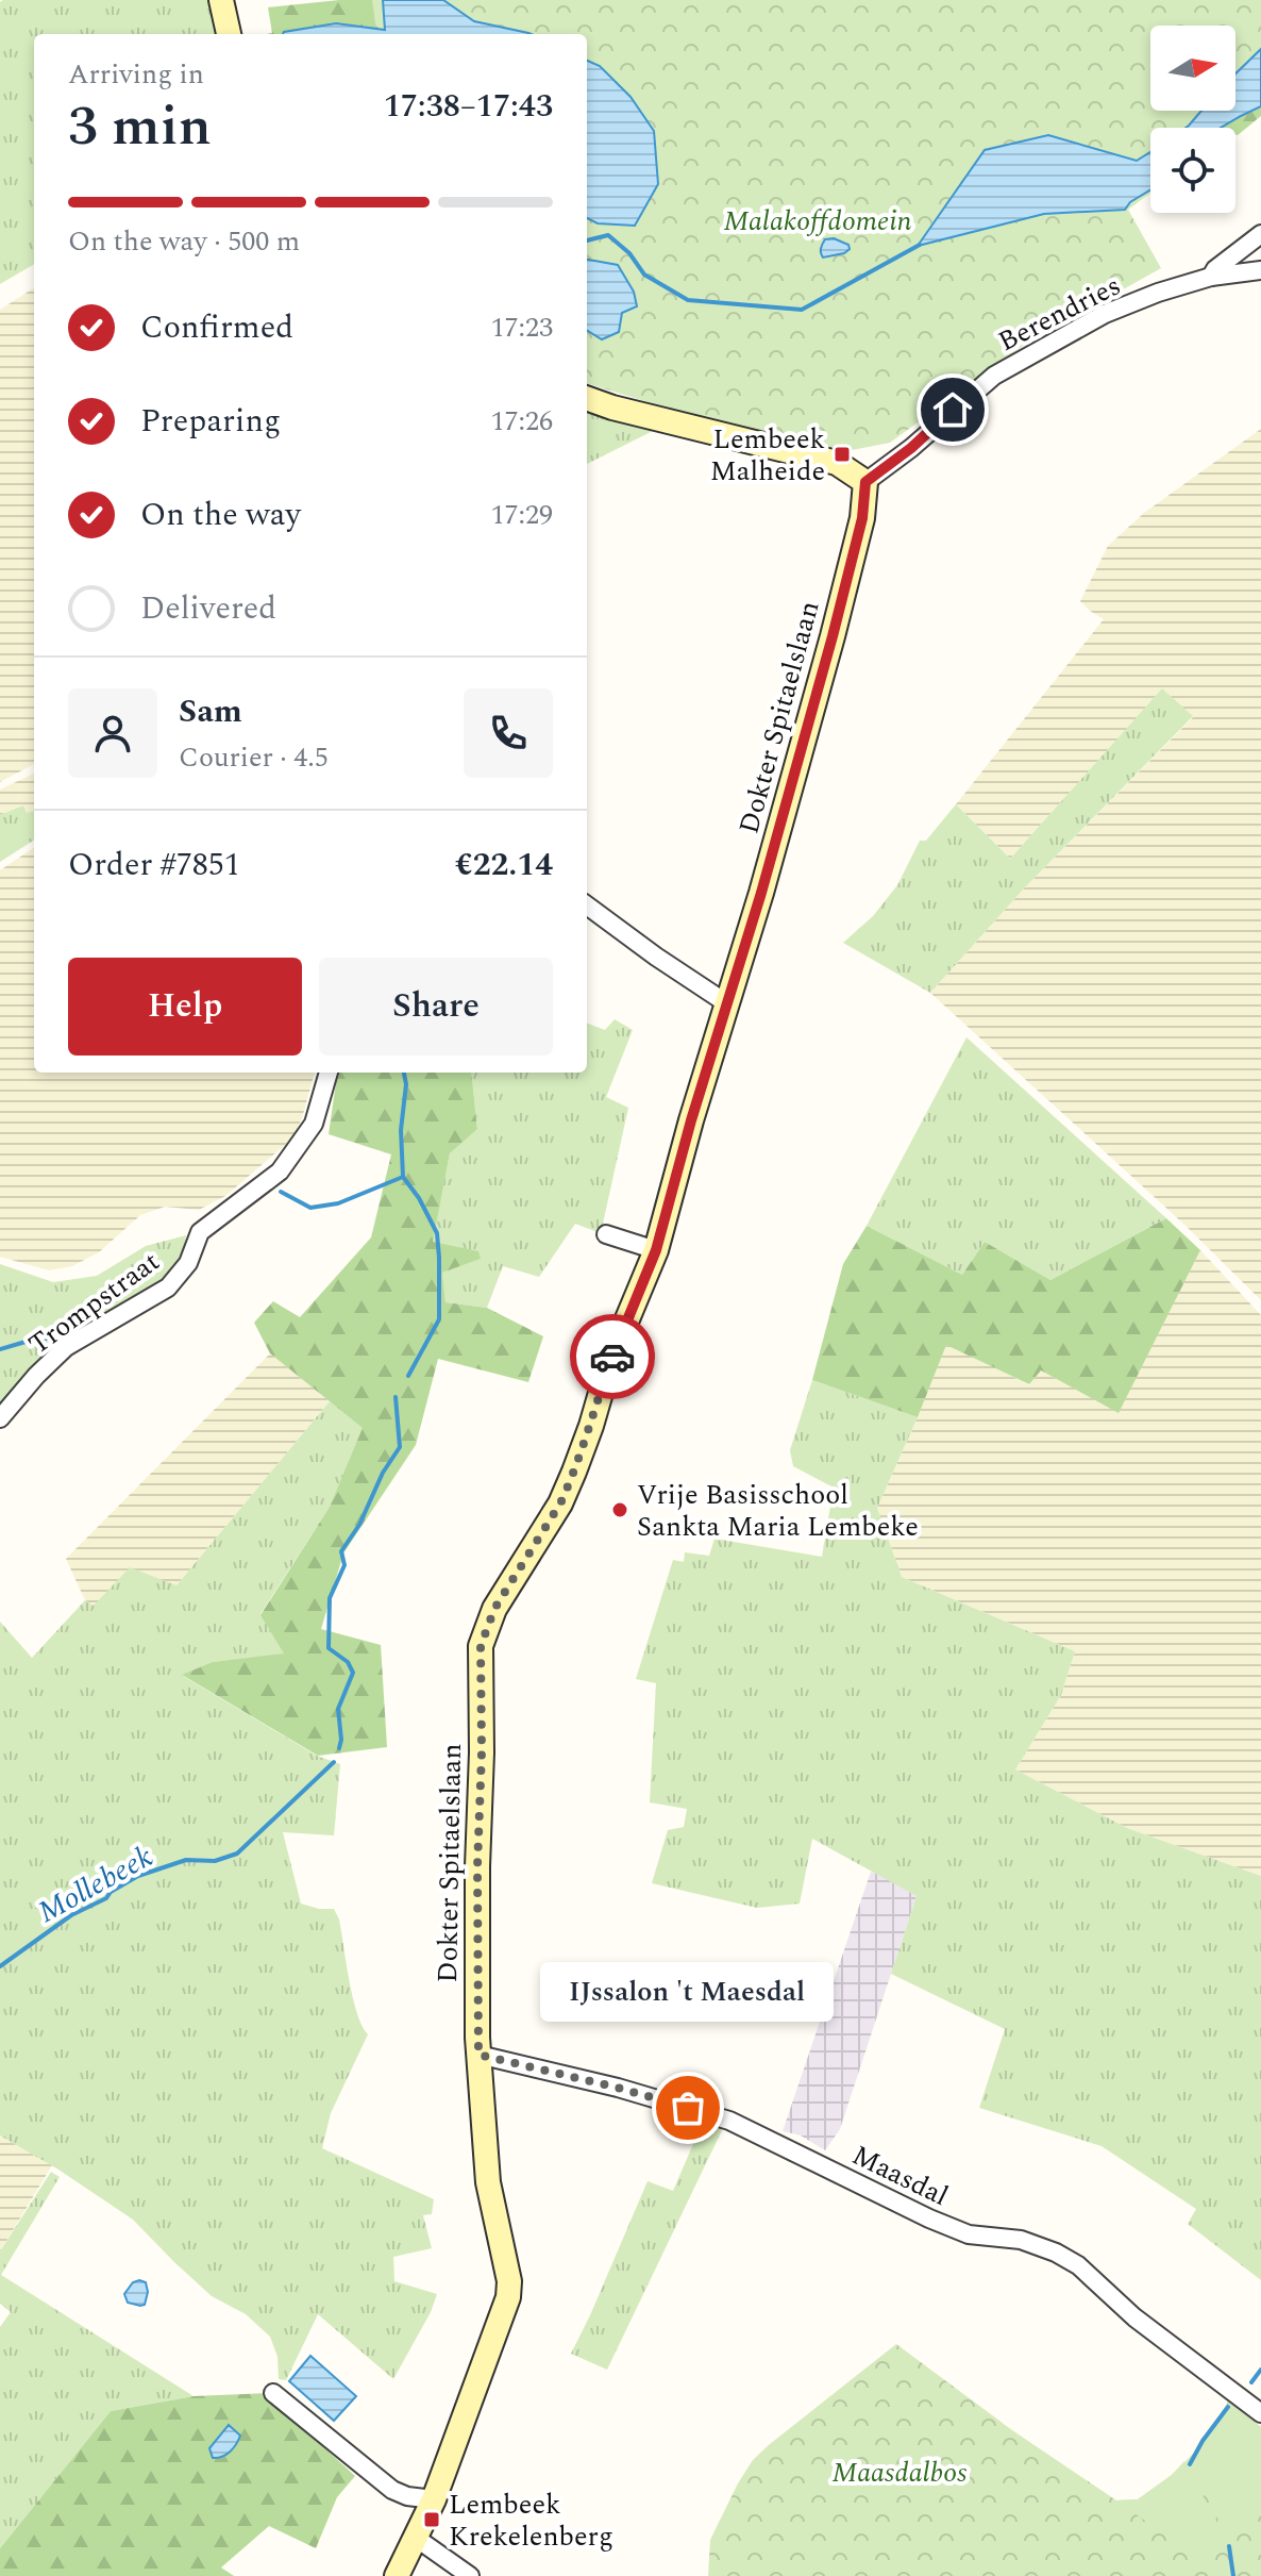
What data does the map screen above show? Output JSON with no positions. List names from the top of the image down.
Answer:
{
  "streets": {
    "street": [
      "Berendries",
      "Dokter Spitaelslaan",
      "Trompstraat",
      "Maasdal"
    ]
  },
  "crossings": [
    ["Berendries", "Dokter Spitaelslaan"],
    ["Dokter Spitaelslaan", "Maasdal"]
  ],
  "water": ["Mollebeek"],
  "parks": ["Malakoffdomein", "Maasdalbos"],
  "places": {
    "transit": ["Lembeek Malheide", "Lembeek Krekelenberg"],
    "other": ["Vrije Basisschool Sankta Maria Lembeke", "IJssalon 't Maesdal"]
  },
  "north": "right",
  "page": {
    "heading": ["3 min", "Arriving in", "17:38–17:43"],
    "panel": [
      "Sam",
      "Courier · 4.5",
      "Order #7851",
      "€22.14"
    ],
    "bar": "On the way · 500 m",
    "list": [
      ["Confirmed", "17:23"],
      ["Preparing", "17:26"],
      ["On the way", "17:29"],
      "Delivered"
    ],
    "buttons": ["Help", "Share"],
    "bubble": "IJssalon 't Maesdal"
  }
}
